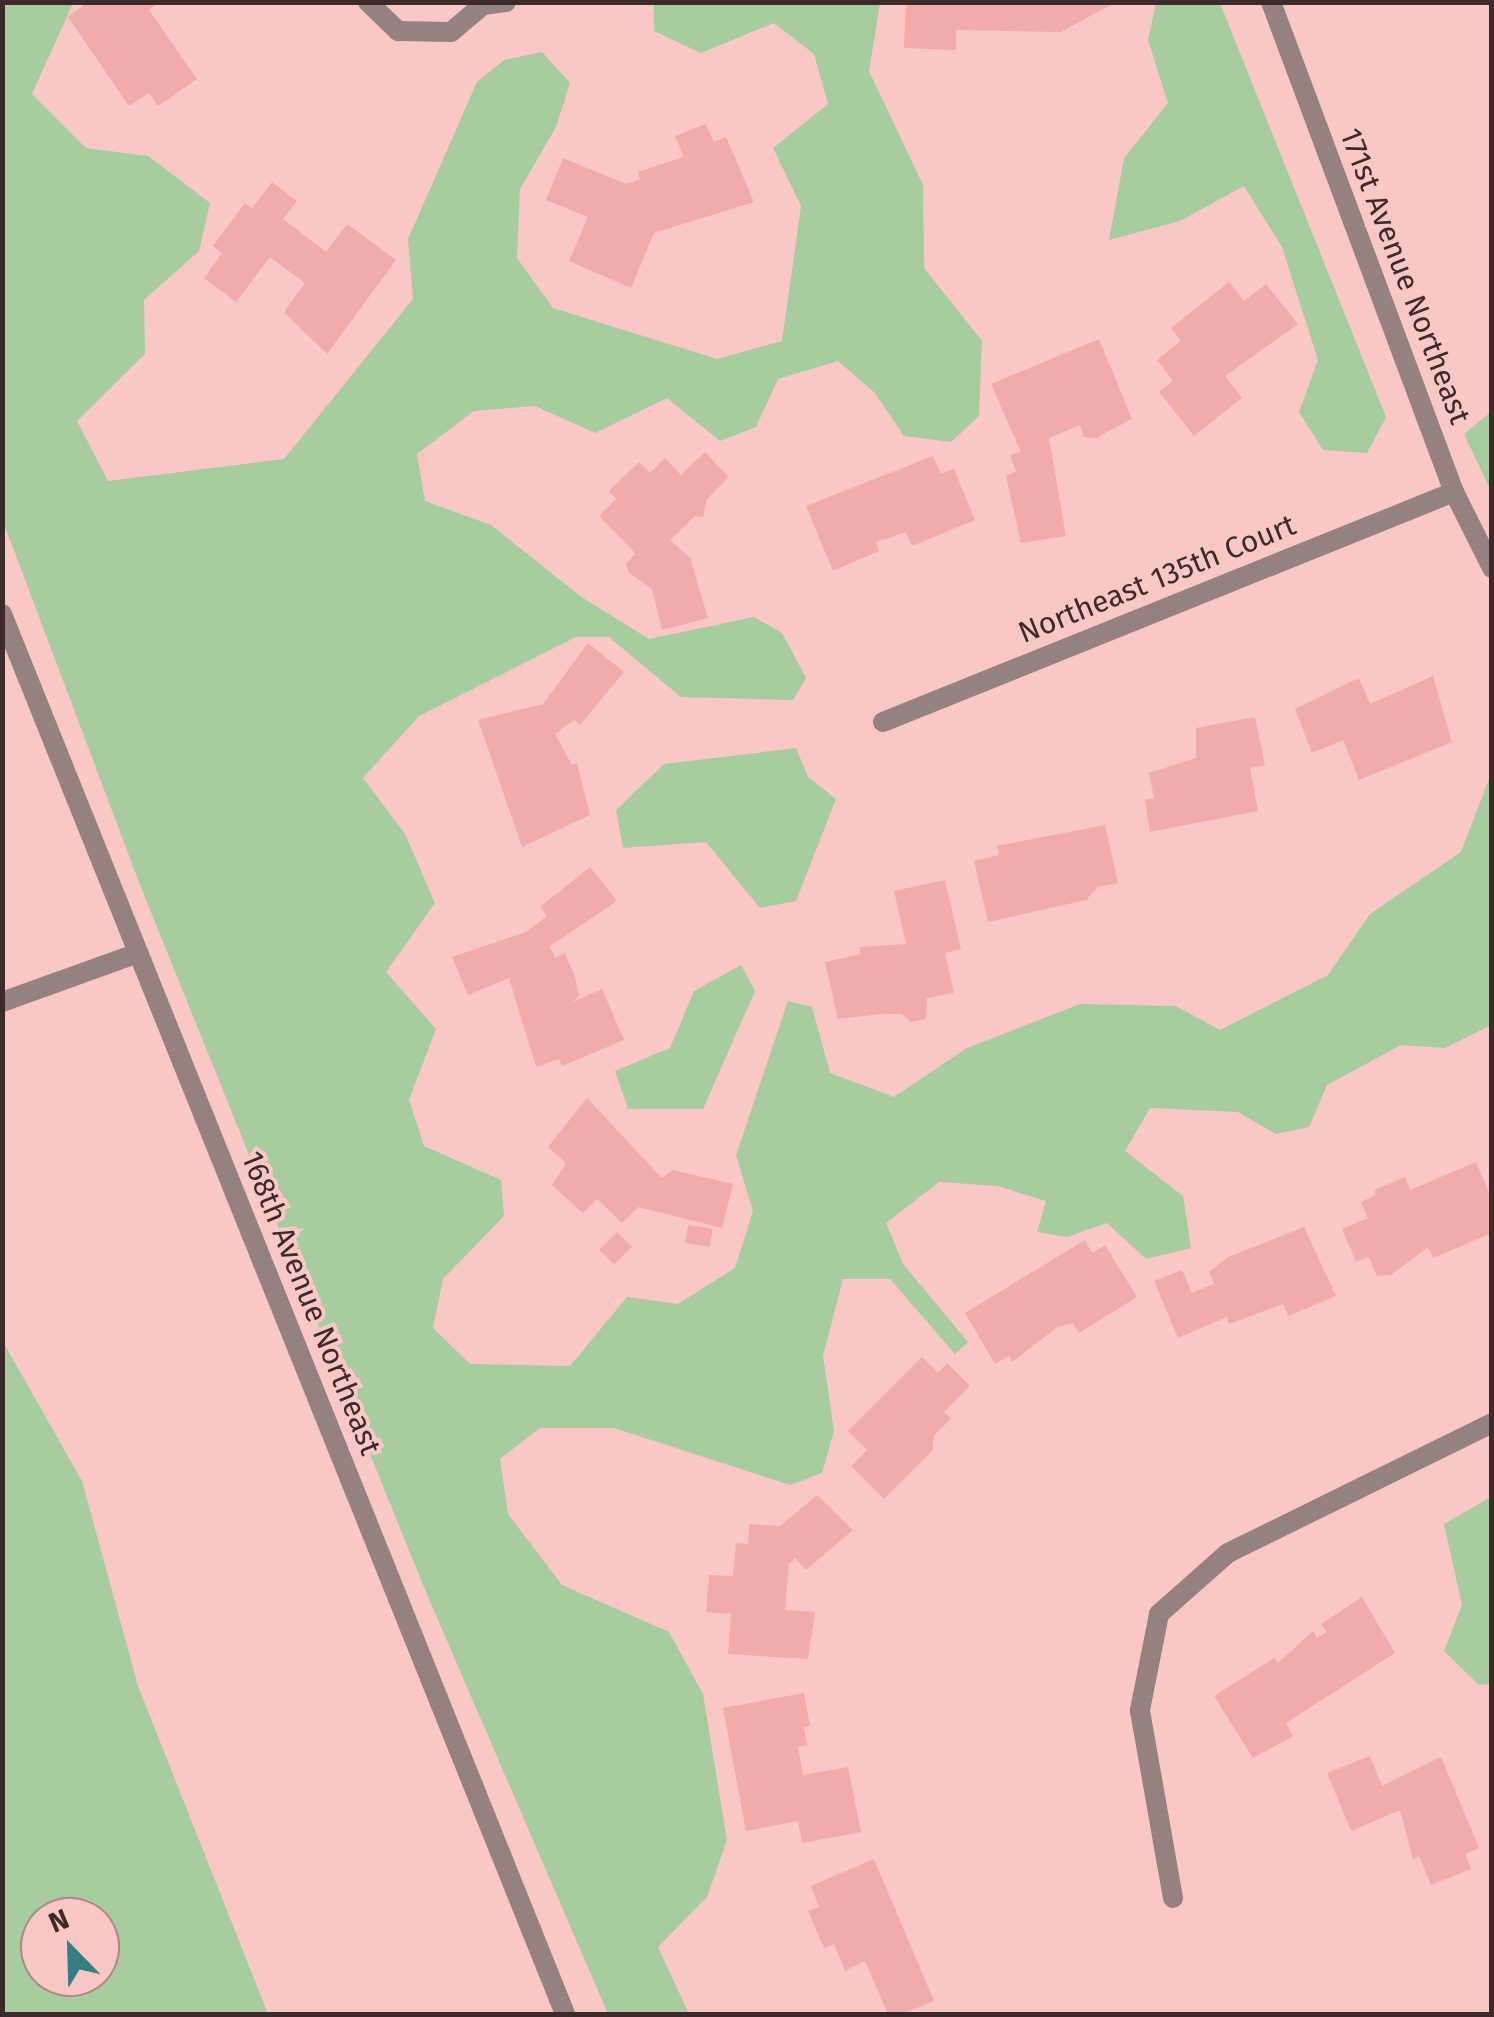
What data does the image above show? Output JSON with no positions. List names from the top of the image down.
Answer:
{
  "streets": {
    "street": ["171st Avenue Northeast", "Northeast 135th Court", "168th Avenue Northeast"]
  },
  "crossings": [
    ["171st Avenue Northeast", "Northeast 135th Court"]
  ],
  "north": "top left"
}
